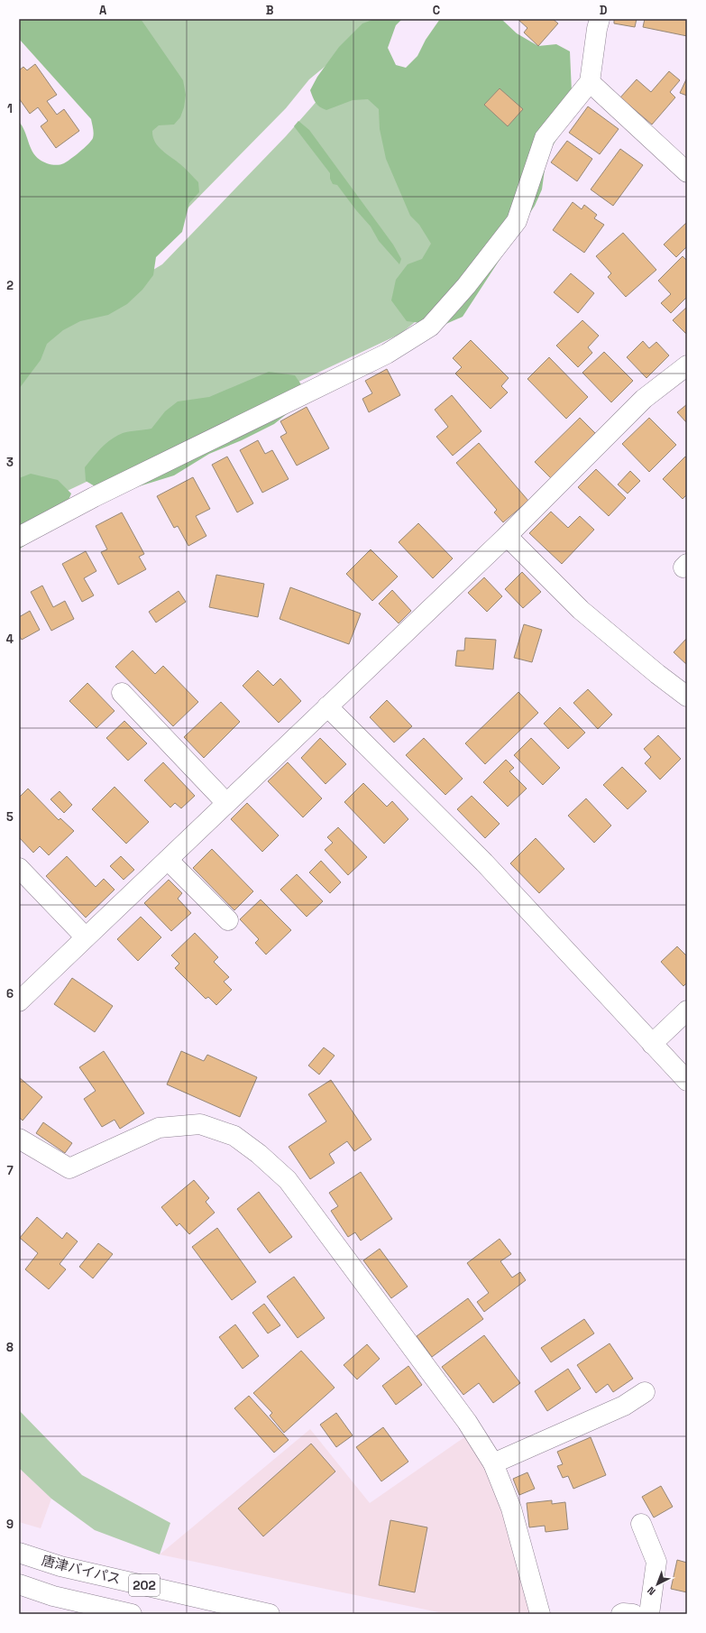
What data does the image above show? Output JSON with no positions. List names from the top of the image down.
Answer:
{
  "streets": {
    "main road": ["唐津バイパス", "202"]
  },
  "north": "bottom left",
  "grid": {
    "columns": [
      "A",
      "B",
      "C",
      "D"
    ],
    "rows": [
      "1",
      "2",
      "3",
      "4",
      "5",
      "6",
      "7",
      "8",
      "9"
    ]
  }
}
